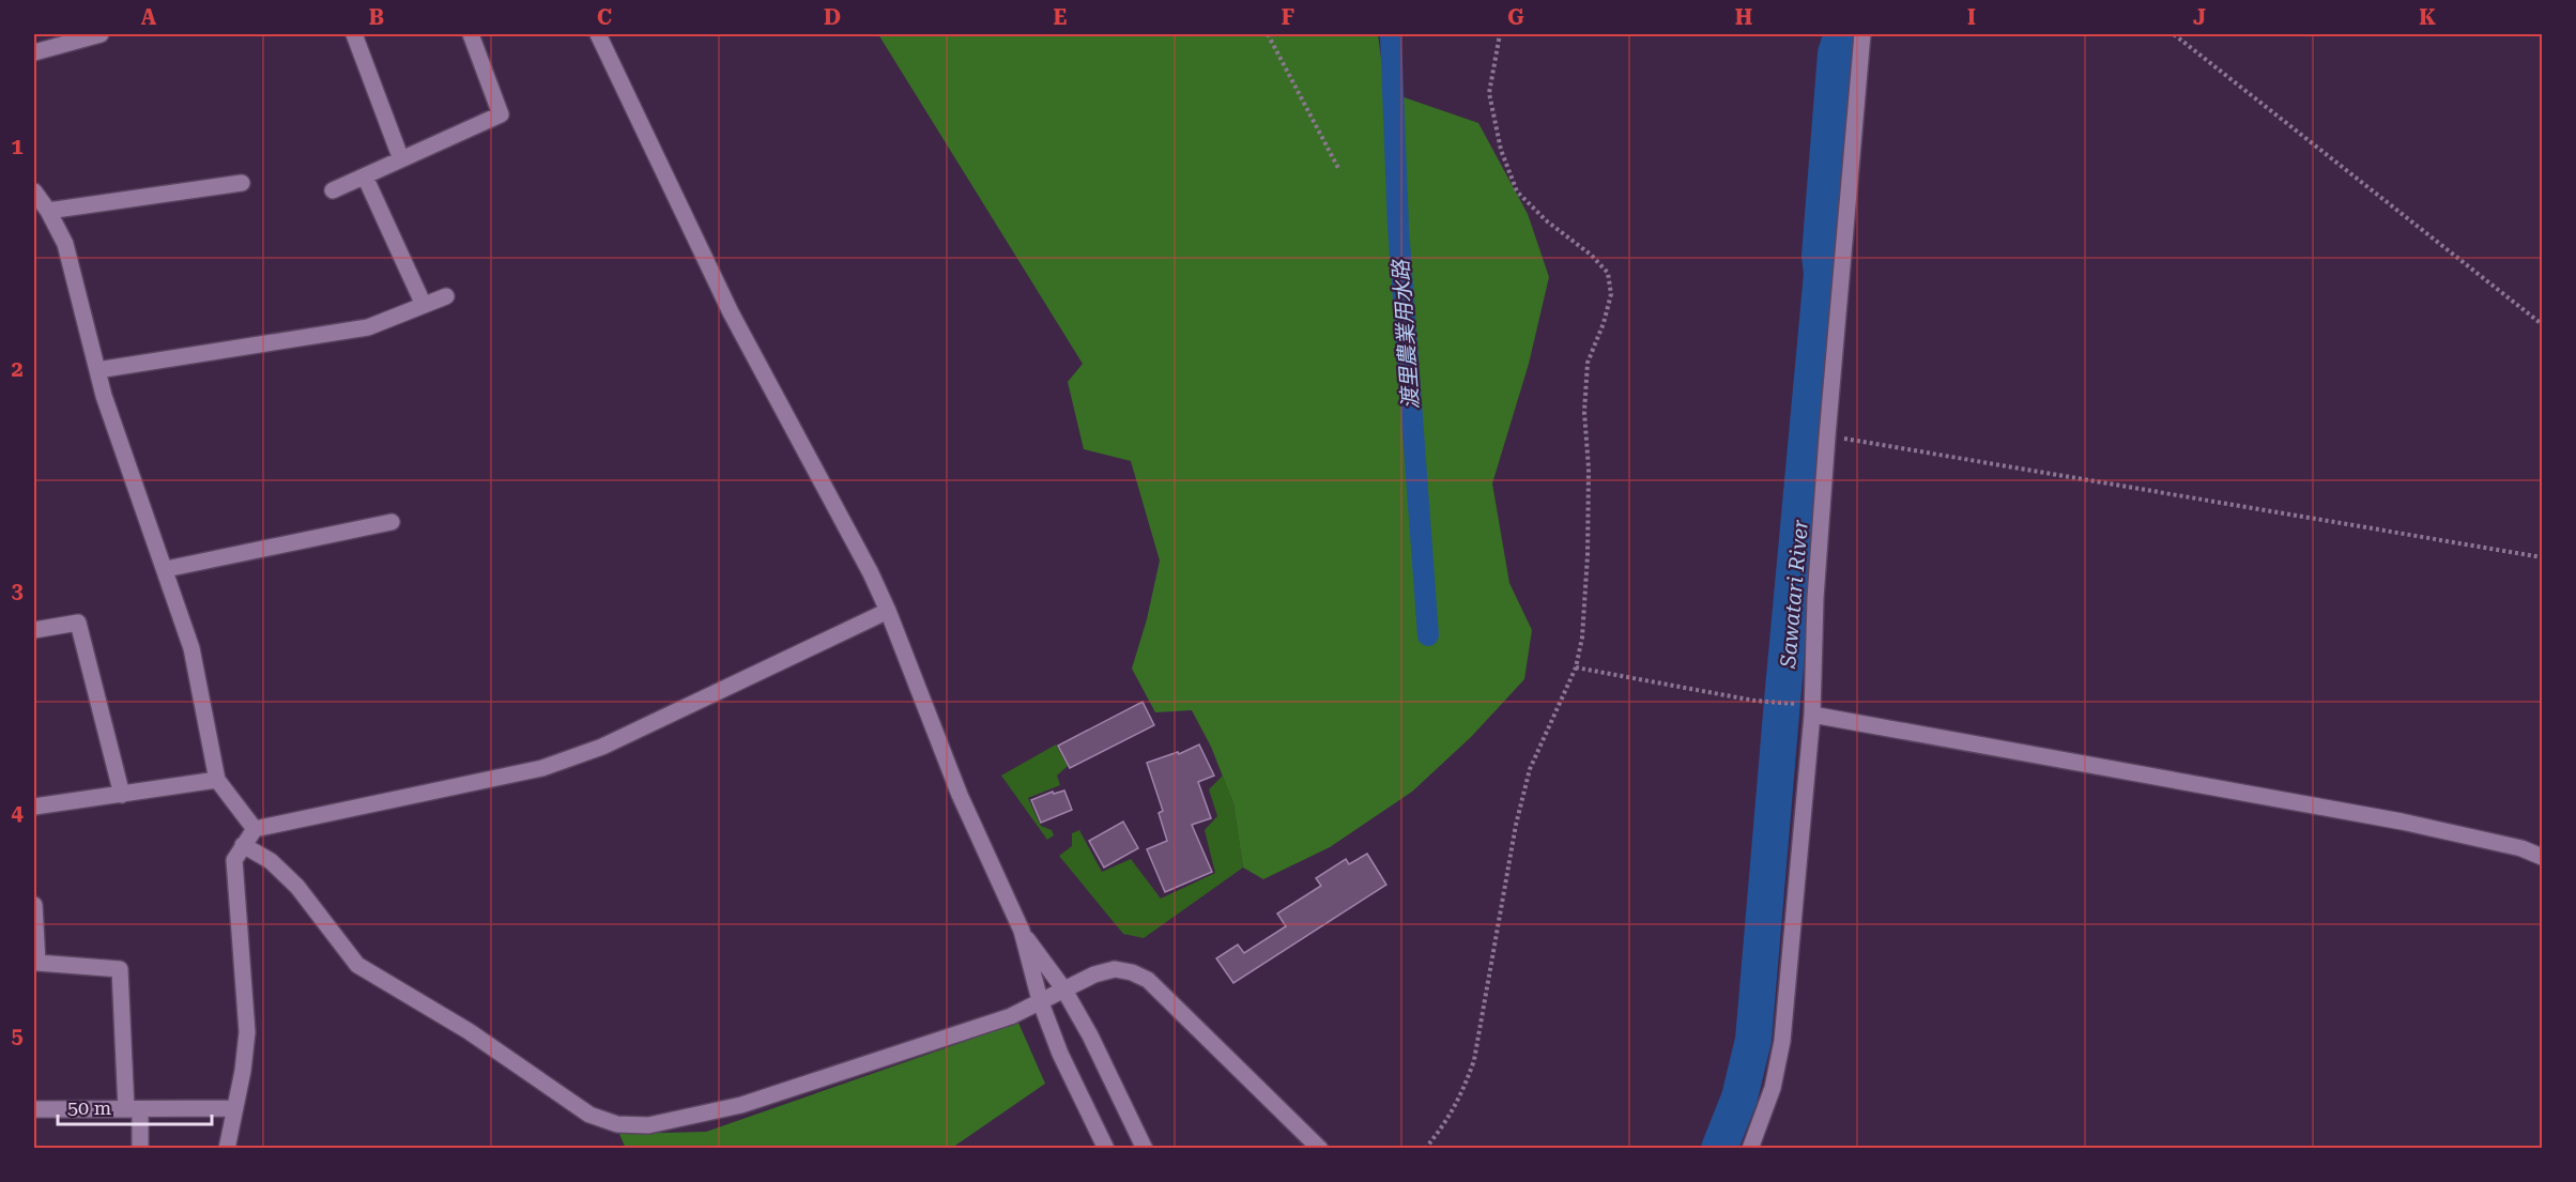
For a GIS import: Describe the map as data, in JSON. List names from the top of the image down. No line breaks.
{"water":["渡里農業用水路","Sawatari River"],"scale_bar":"50 m","grid":{"columns":["A","B","C","D","E","F","G","H","I","J","K"],"rows":["1","2","3","4","5"]}}
